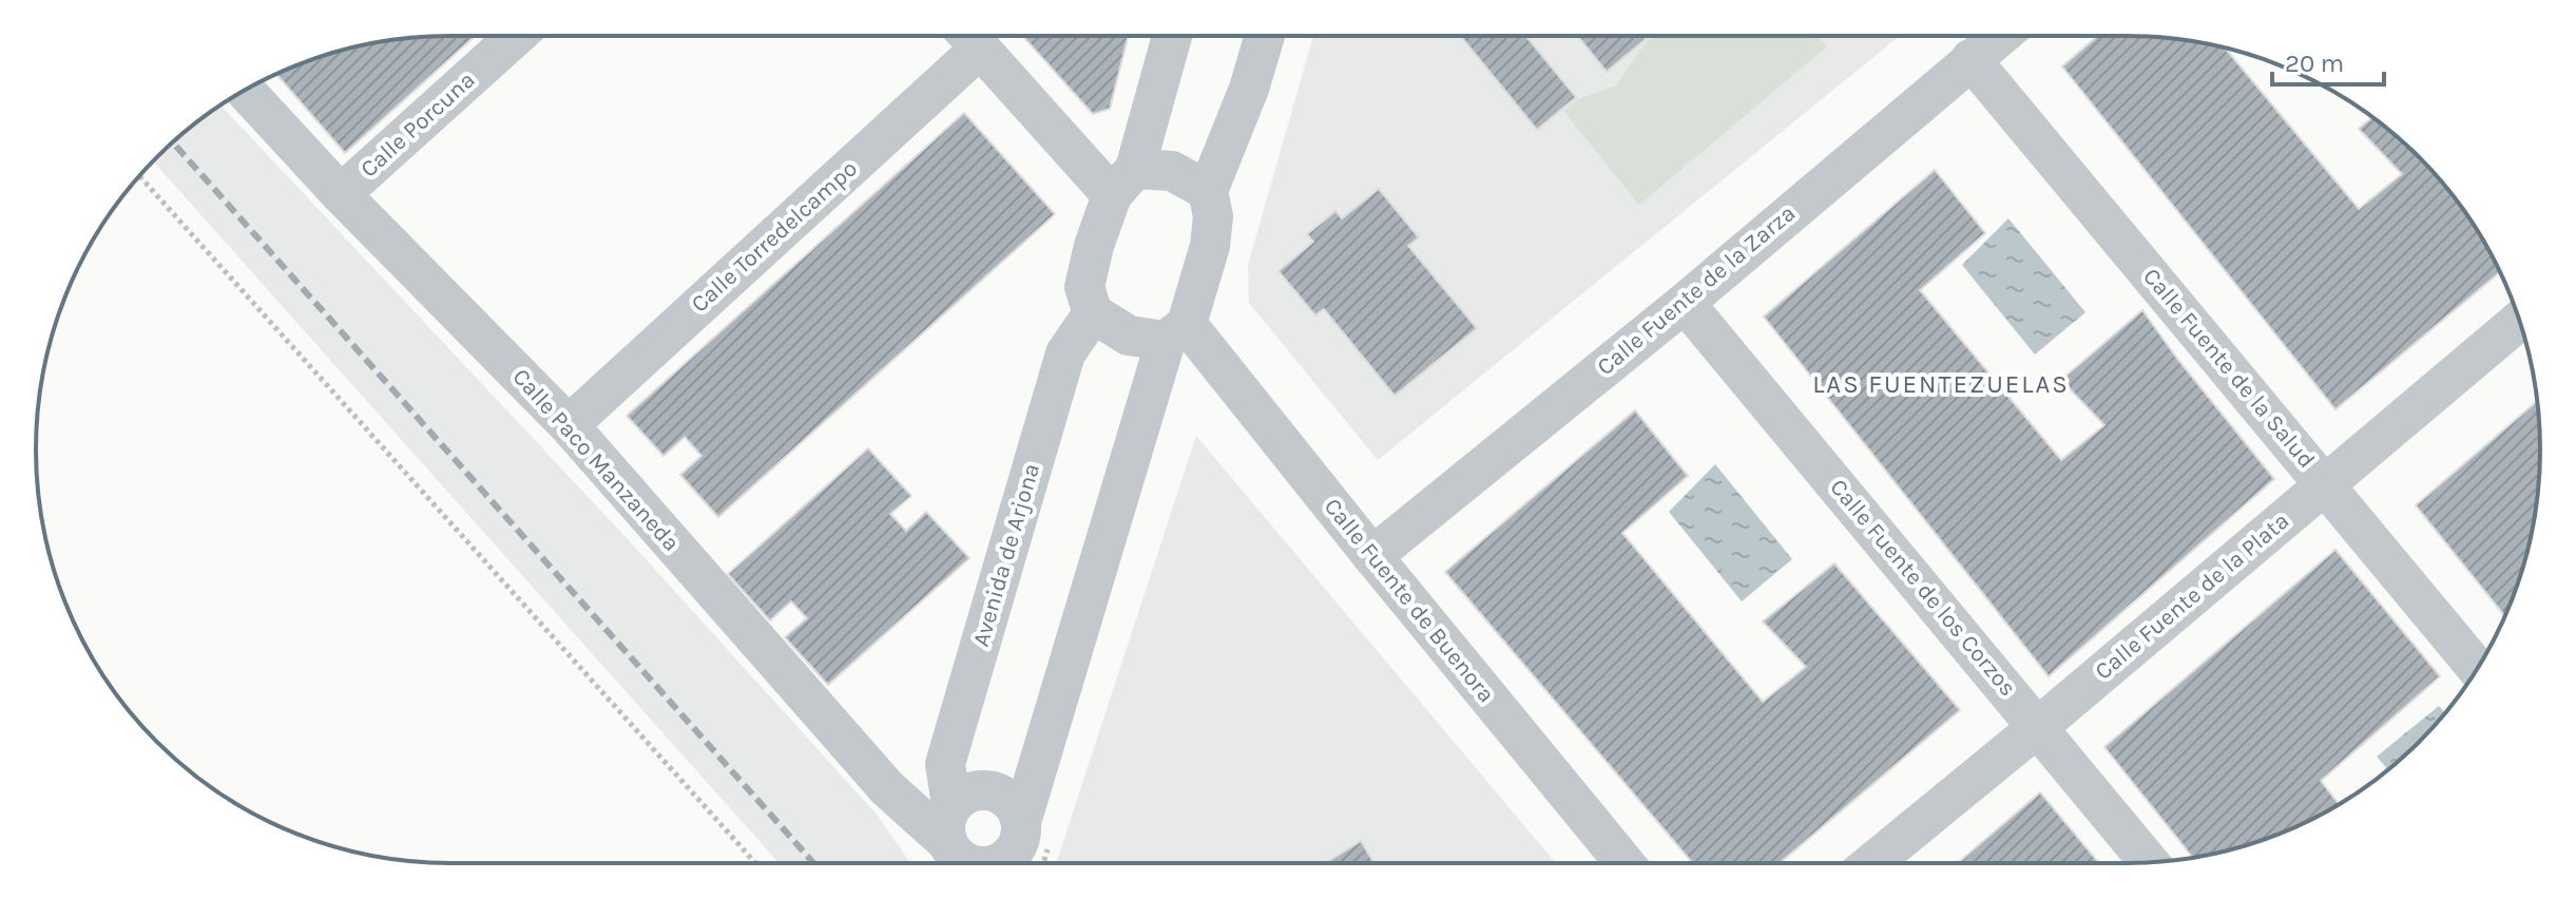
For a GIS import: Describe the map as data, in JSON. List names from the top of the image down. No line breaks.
{"streets":{"street":["Calle Porcuna","Calle Torredelcampo","Calle Fuente de la Zarza","Calle Fuente de la Salud","Calle Paco Manzaneda","Avenida de Arjona","Calle Fuente de los Corzos","Calle Fuente de la Plata","Calle Fuente de Buenora"]},"crossings":[["Calle Porcuna","Calle Paco Manzaneda"],["Calle Torredelcampo","Calle Paco Manzaneda"],["Calle Fuente de la Zarza","Calle Fuente de la Salud"],["Calle Fuente de la Zarza","Calle Fuente de los Corzos"],["Calle Fuente de la Zarza","Calle Fuente de Buenora"],["Calle Fuente de la Salud","Calle Fuente de la Plata"],["Calle Paco Manzaneda","Avenida de Arjona"],["Avenida de Arjona","Calle Fuente de Buenora"],["Calle Fuente de los Corzos","Calle Fuente de la Plata"]],"districts":["LAS FUENTEZUELAS"],"scale_bar":"20 m"}
